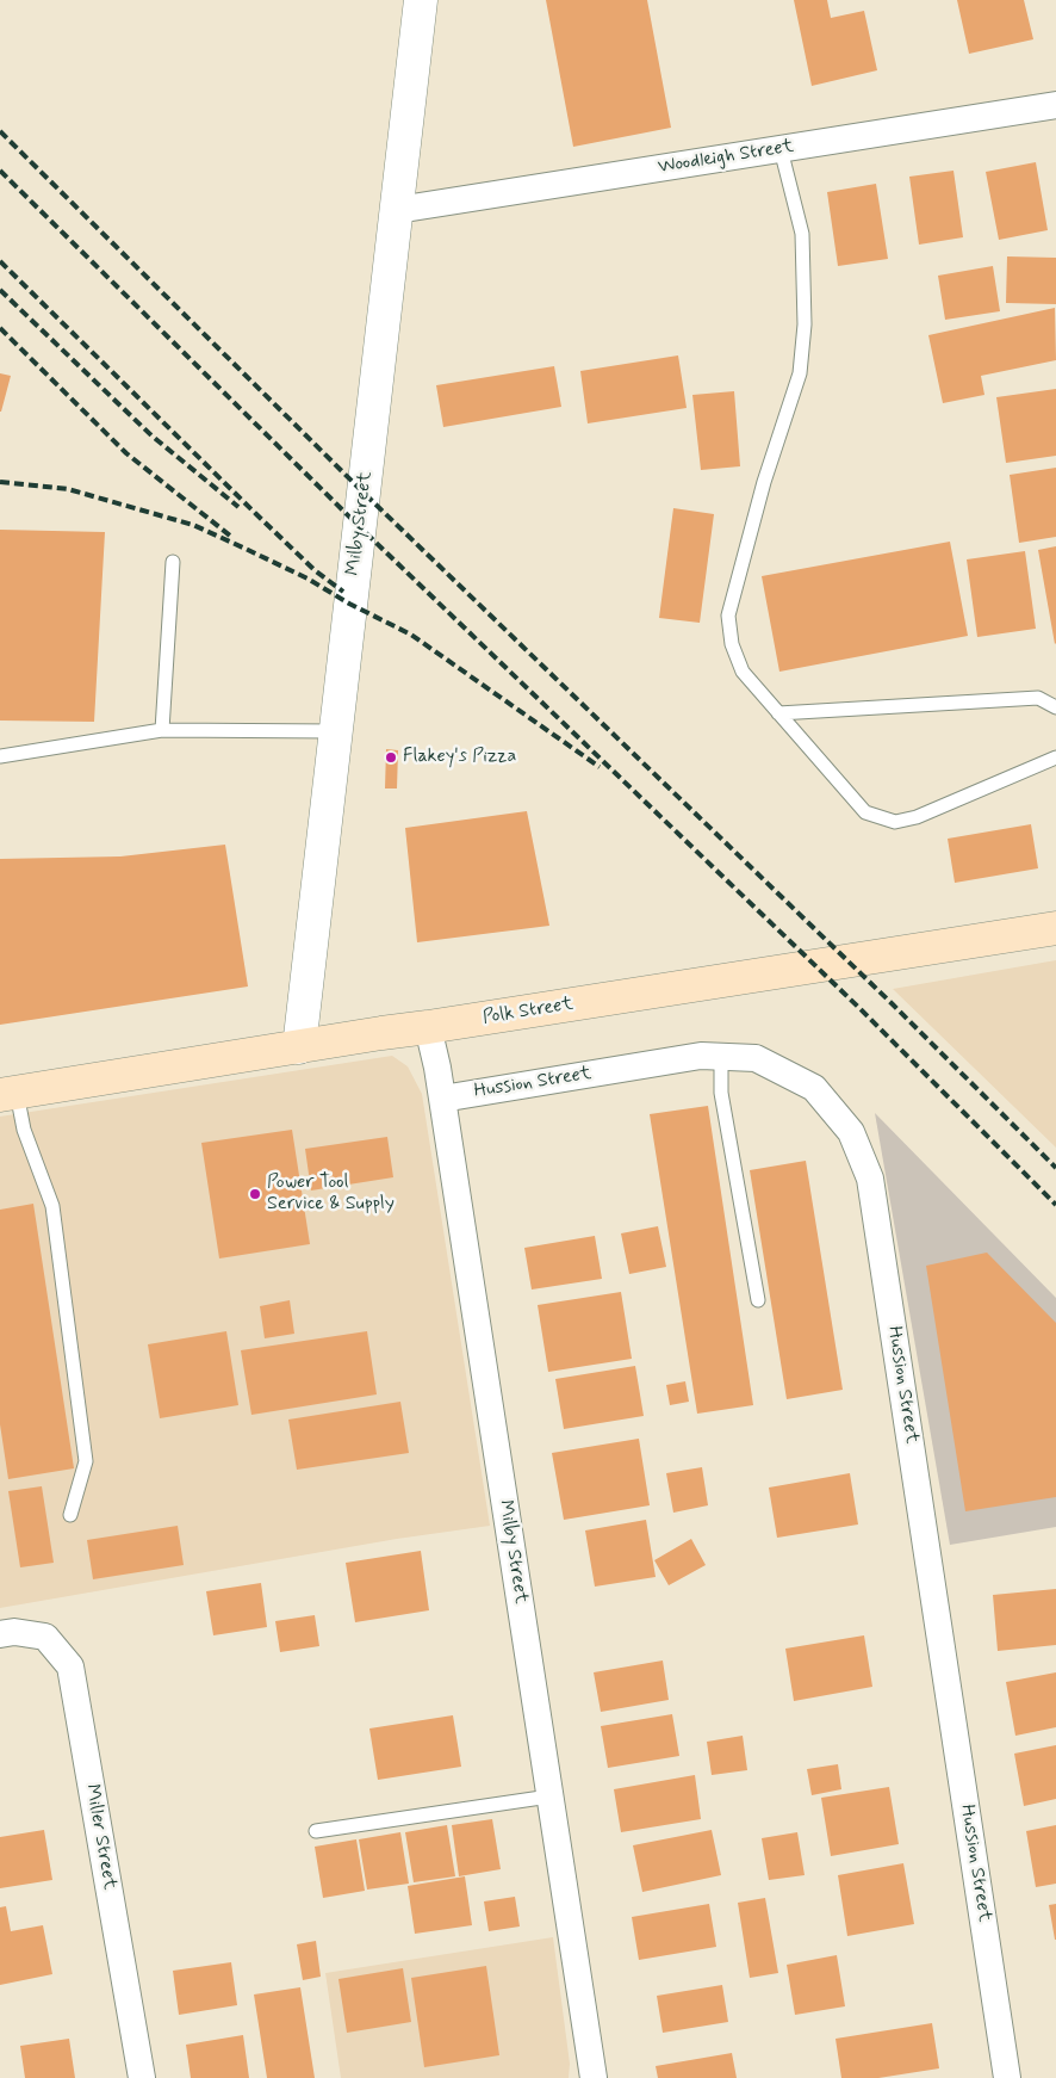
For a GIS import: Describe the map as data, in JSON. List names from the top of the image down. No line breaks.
{"streets":{"main road":["Polk Street"],"street":["Woodleigh Street","Milby Street","Hussion Street","Miller Street"]},"crossings":[["Woodleigh Street","Milby Street"],["Milby Street","Polk Street"],["Milby Street","Hussion Street"]],"places":["Flakey's Pizza","Power Tool Service & Supply"]}
